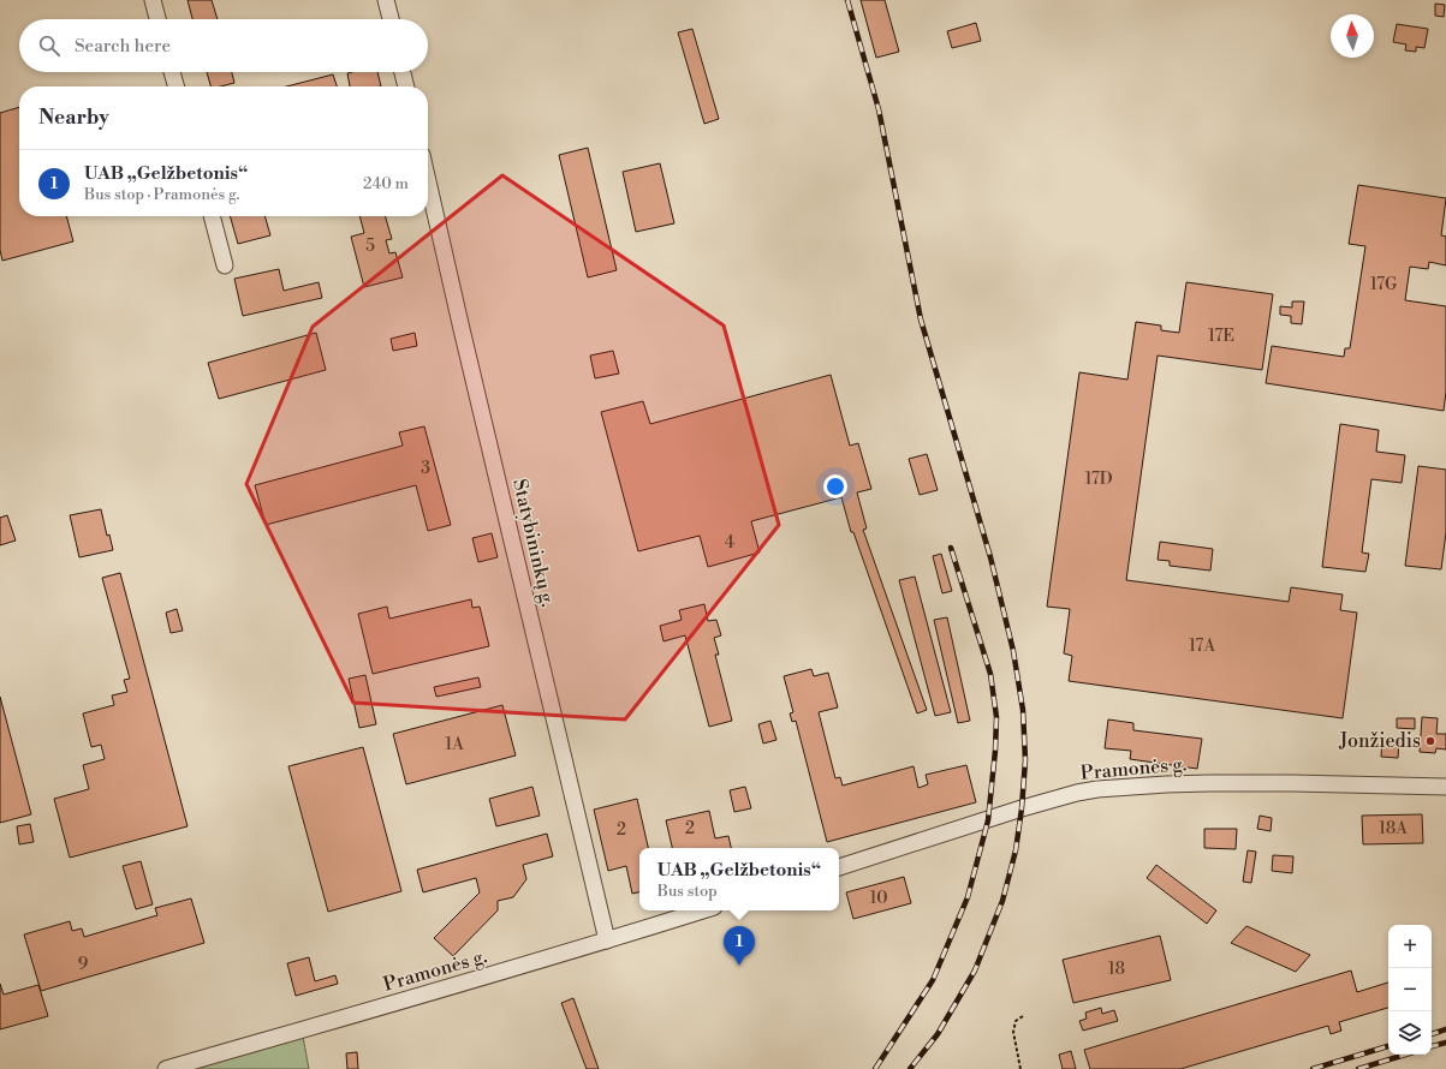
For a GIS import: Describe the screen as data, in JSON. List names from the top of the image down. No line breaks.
{"streets":{"street":["Statybininkų g.","Pramonės g."]},"crossings":[["Statybininkų g.","Pramonės g."]],"places":["Jonžiedis"],"house_numbers":["5","17G","17E","3","17D","4","17A","1A","2","18A","2","10","9","18"],"north":"top","page":{"search":"Search here","heading":"Nearby","list":[{"mark":"1","name":"UAB „Gelžbetonis“","note":"Bus stop · Pramonės g.","value":"240 m"}],"popup":["UAB „Gelžbetonis“","Bus stop"],"map_buttons":["+","−"],"pins":"1"}}
